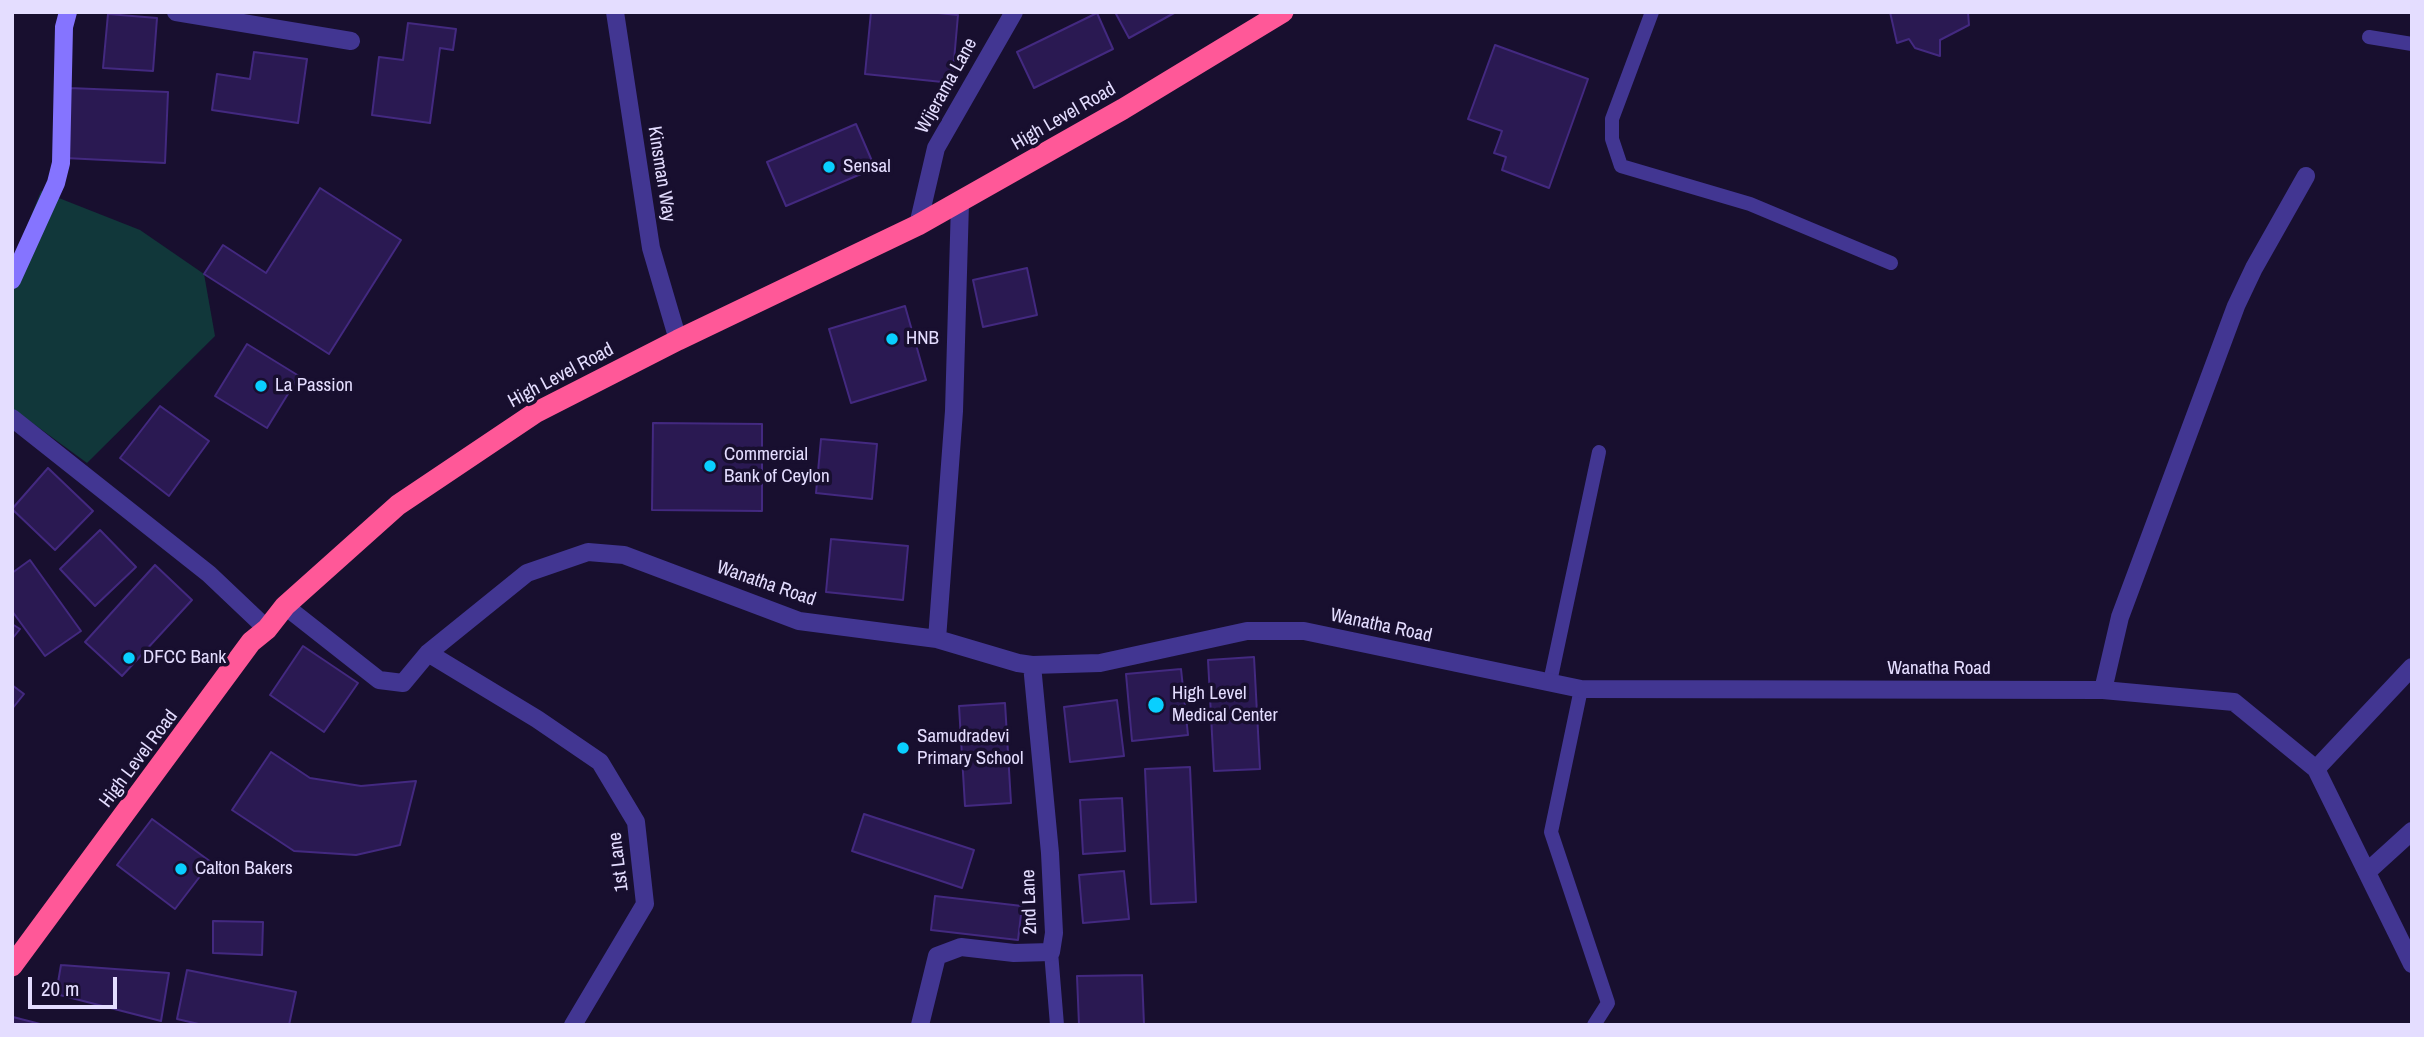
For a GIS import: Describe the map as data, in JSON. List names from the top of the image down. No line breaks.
{"streets":{"highway":["High Level Road"],"street":["Wijerama Lane","Kinsman Way","Wanatha Road","1st Lane","2nd Lane"]},"crossings":[["Wijerama Lane","High Level Road"],["High Level Road","Kinsman Way"],["High Level Road","Wanatha Road"],["Wanatha Road","1st Lane"],["Wanatha Road","2nd Lane"]],"places":["Sensal","HNB","La Passion","Commercial Bank of Ceylon","DFCC Bank","High Level Medical Center","Samudradevi Primary School","Calton Bakers"],"scale_bar":"20 m"}
